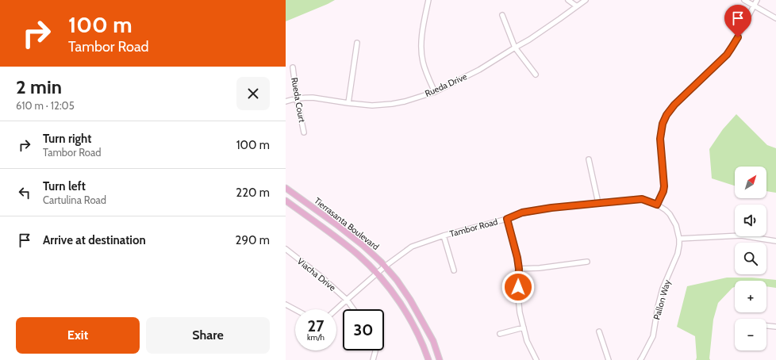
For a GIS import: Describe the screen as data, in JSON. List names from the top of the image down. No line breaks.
{"streets":{"main road":["Tierrasanta Boulevard"],"street":["Rueda Drive","Rueda Court","Tambor Road","Viacha Drive","Pallon Way"]},"crossings":[["Rueda Drive","Rueda Court"],["Tierrasanta Boulevard","Tambor Road"],["Tambor Road","Viacha Drive"],["Tambor Road","Pallon Way"]],"north":"top right","page":{"turn":["100 m","Tambor Road"],"heading":["2 min","610 m · 12:05"],"list":[{"name":"Turn right","note":"Tambor Road","value":"100 m"},{"name":"Turn left","note":"Cartulina Road","value":"220 m"},{"name":"Arrive at destination","value":"290 m"}],"map_buttons":["+","−"],"speed":"27 km/h","limit":"30","buttons":["Exit","Share"]}}
